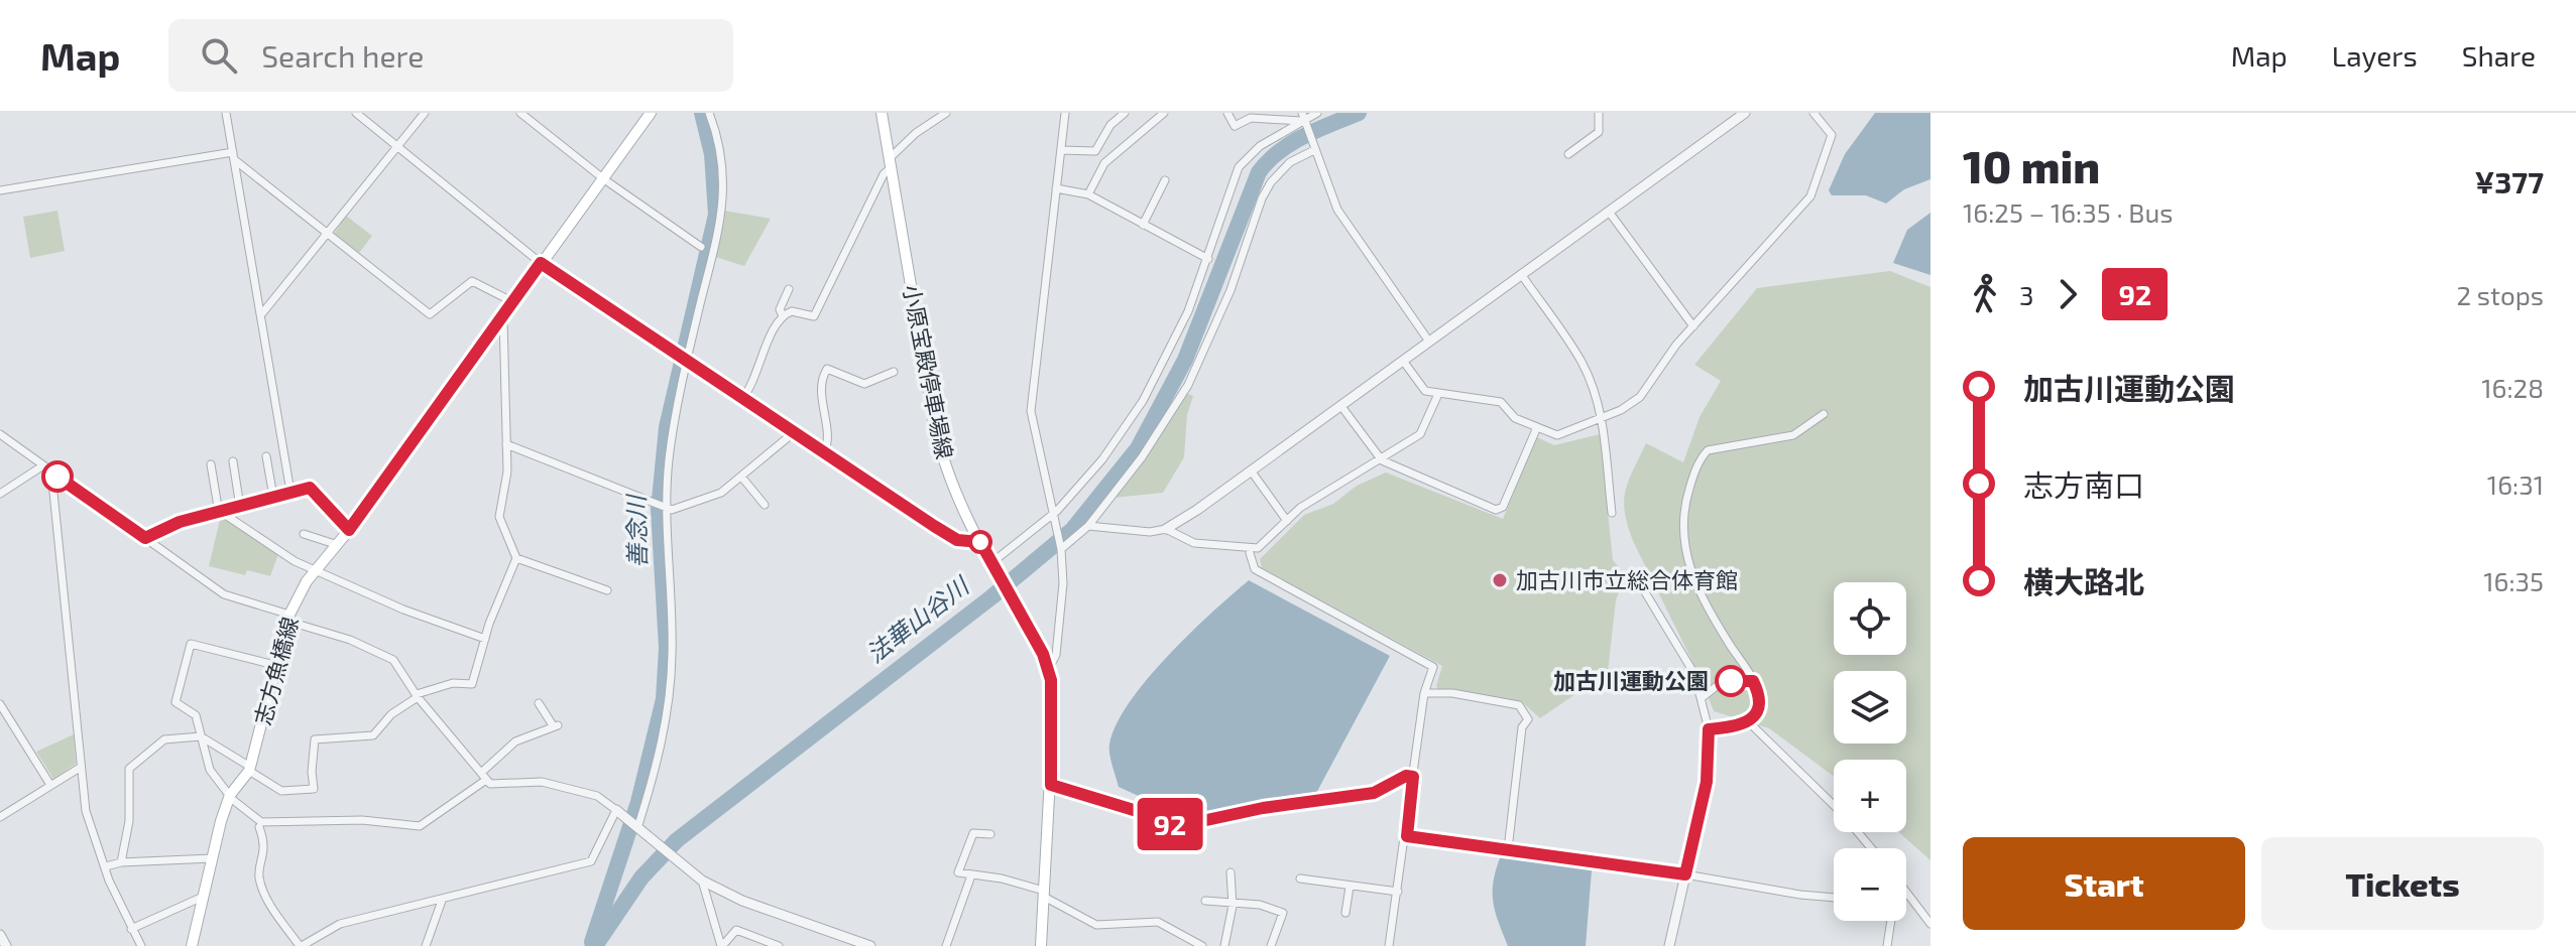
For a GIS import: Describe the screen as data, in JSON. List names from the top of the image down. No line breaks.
{"streets":{"main road":["小原宝殿停車場線","志方魚橋線"]},"water":["善念川","法華山谷川"],"places":["加古川市立総合体育館","加古川運動公園"],"lines":["bus line 92"],"page":{"header":"Map","search":"Search here","nav":["Map","Layers","Share"],"on_map":"92","heading":["10 min","16:25 – 16:35 · Bus","¥377"],"legs":["3","92","2 stops"],"list":[{"name":"加古川運動公園","value":"16:28"},{"name":"志方南口","value":"16:31"},{"name":"横大路北","value":"16:35"}],"map_buttons":["+","−"],"buttons":["Start","Tickets"]}}
